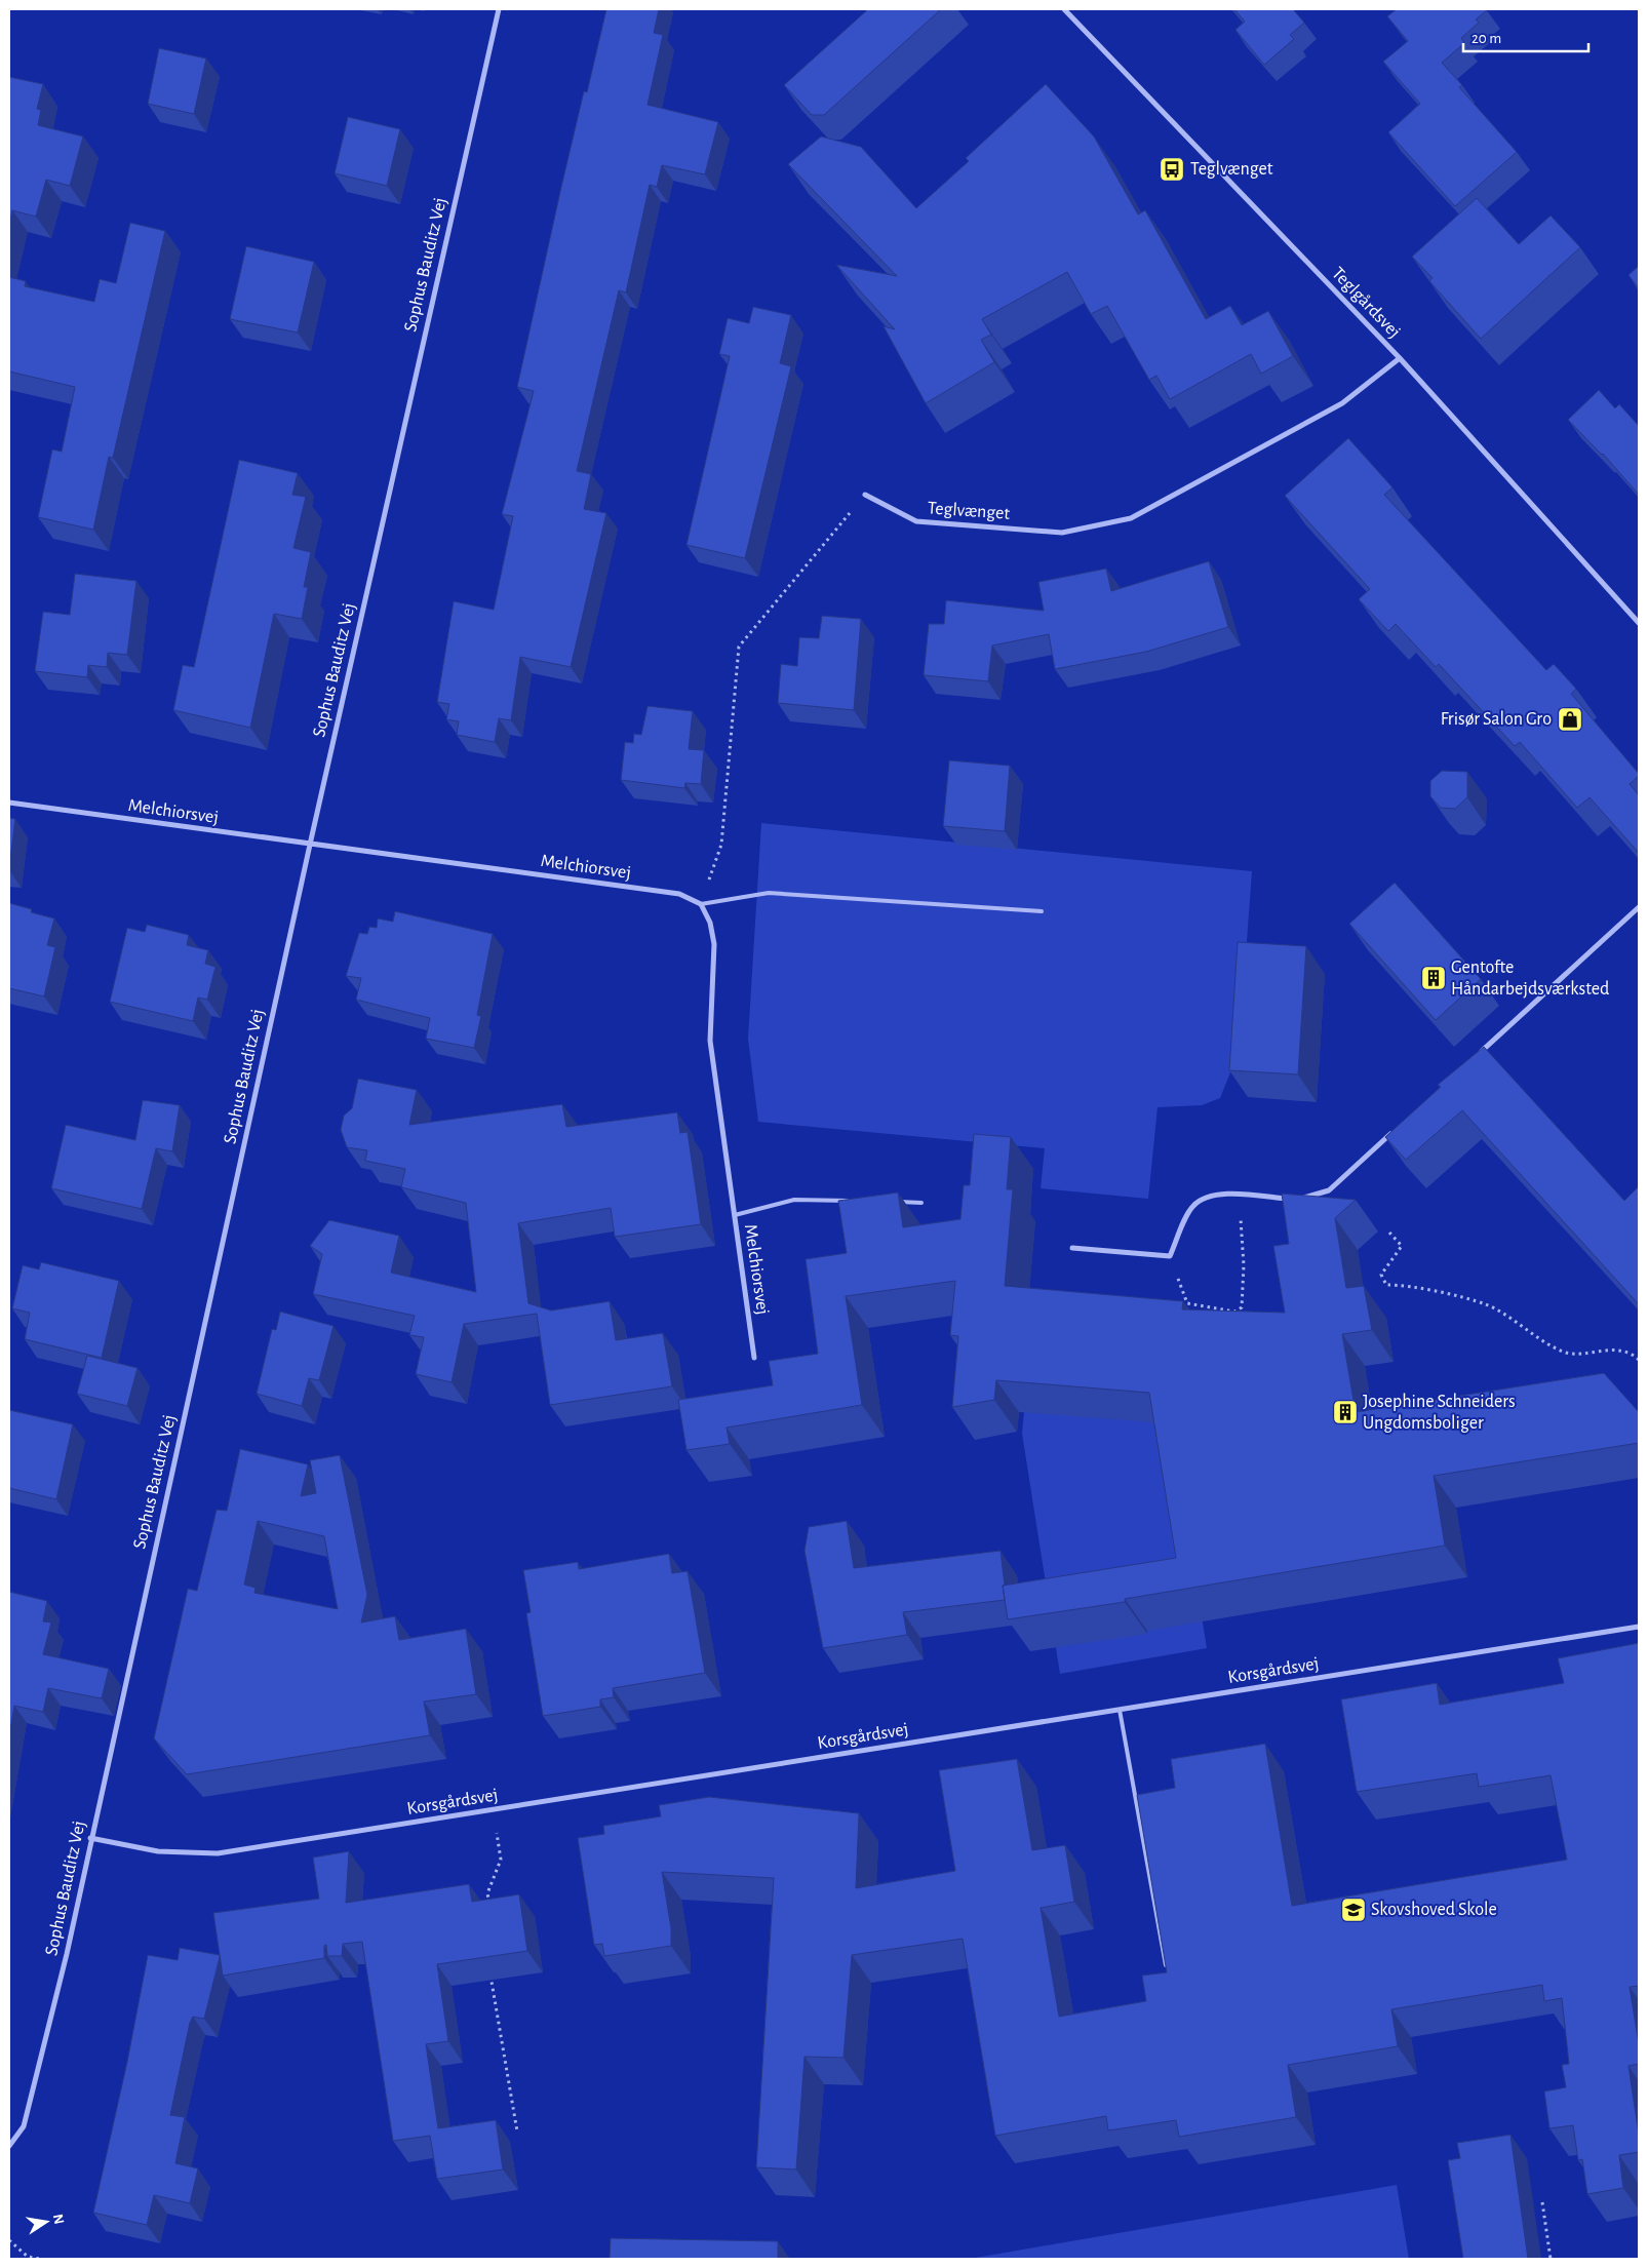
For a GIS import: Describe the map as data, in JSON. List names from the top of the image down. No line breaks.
{"streets":{"street":["Sophus Bauditz Vej","Teglgårdsvej","Teglvænget","Melchiorsvej","Korsgårdsvej"]},"crossings":[["Sophus Bauditz Vej","Melchiorsvej"],["Sophus Bauditz Vej","Korsgårdsvej"],["Teglgårdsvej","Teglvænget"]],"places":{"bus stop":["Teglvænget"],"shop":["Frisør Salon Gro"],"building":["Gentofte Håndarbejdsværksted","Josephine Schneiders Ungdomsboliger"],"school or university":["Skovshoved Skole"]},"scale_bar":"20 m","north":"right"}
